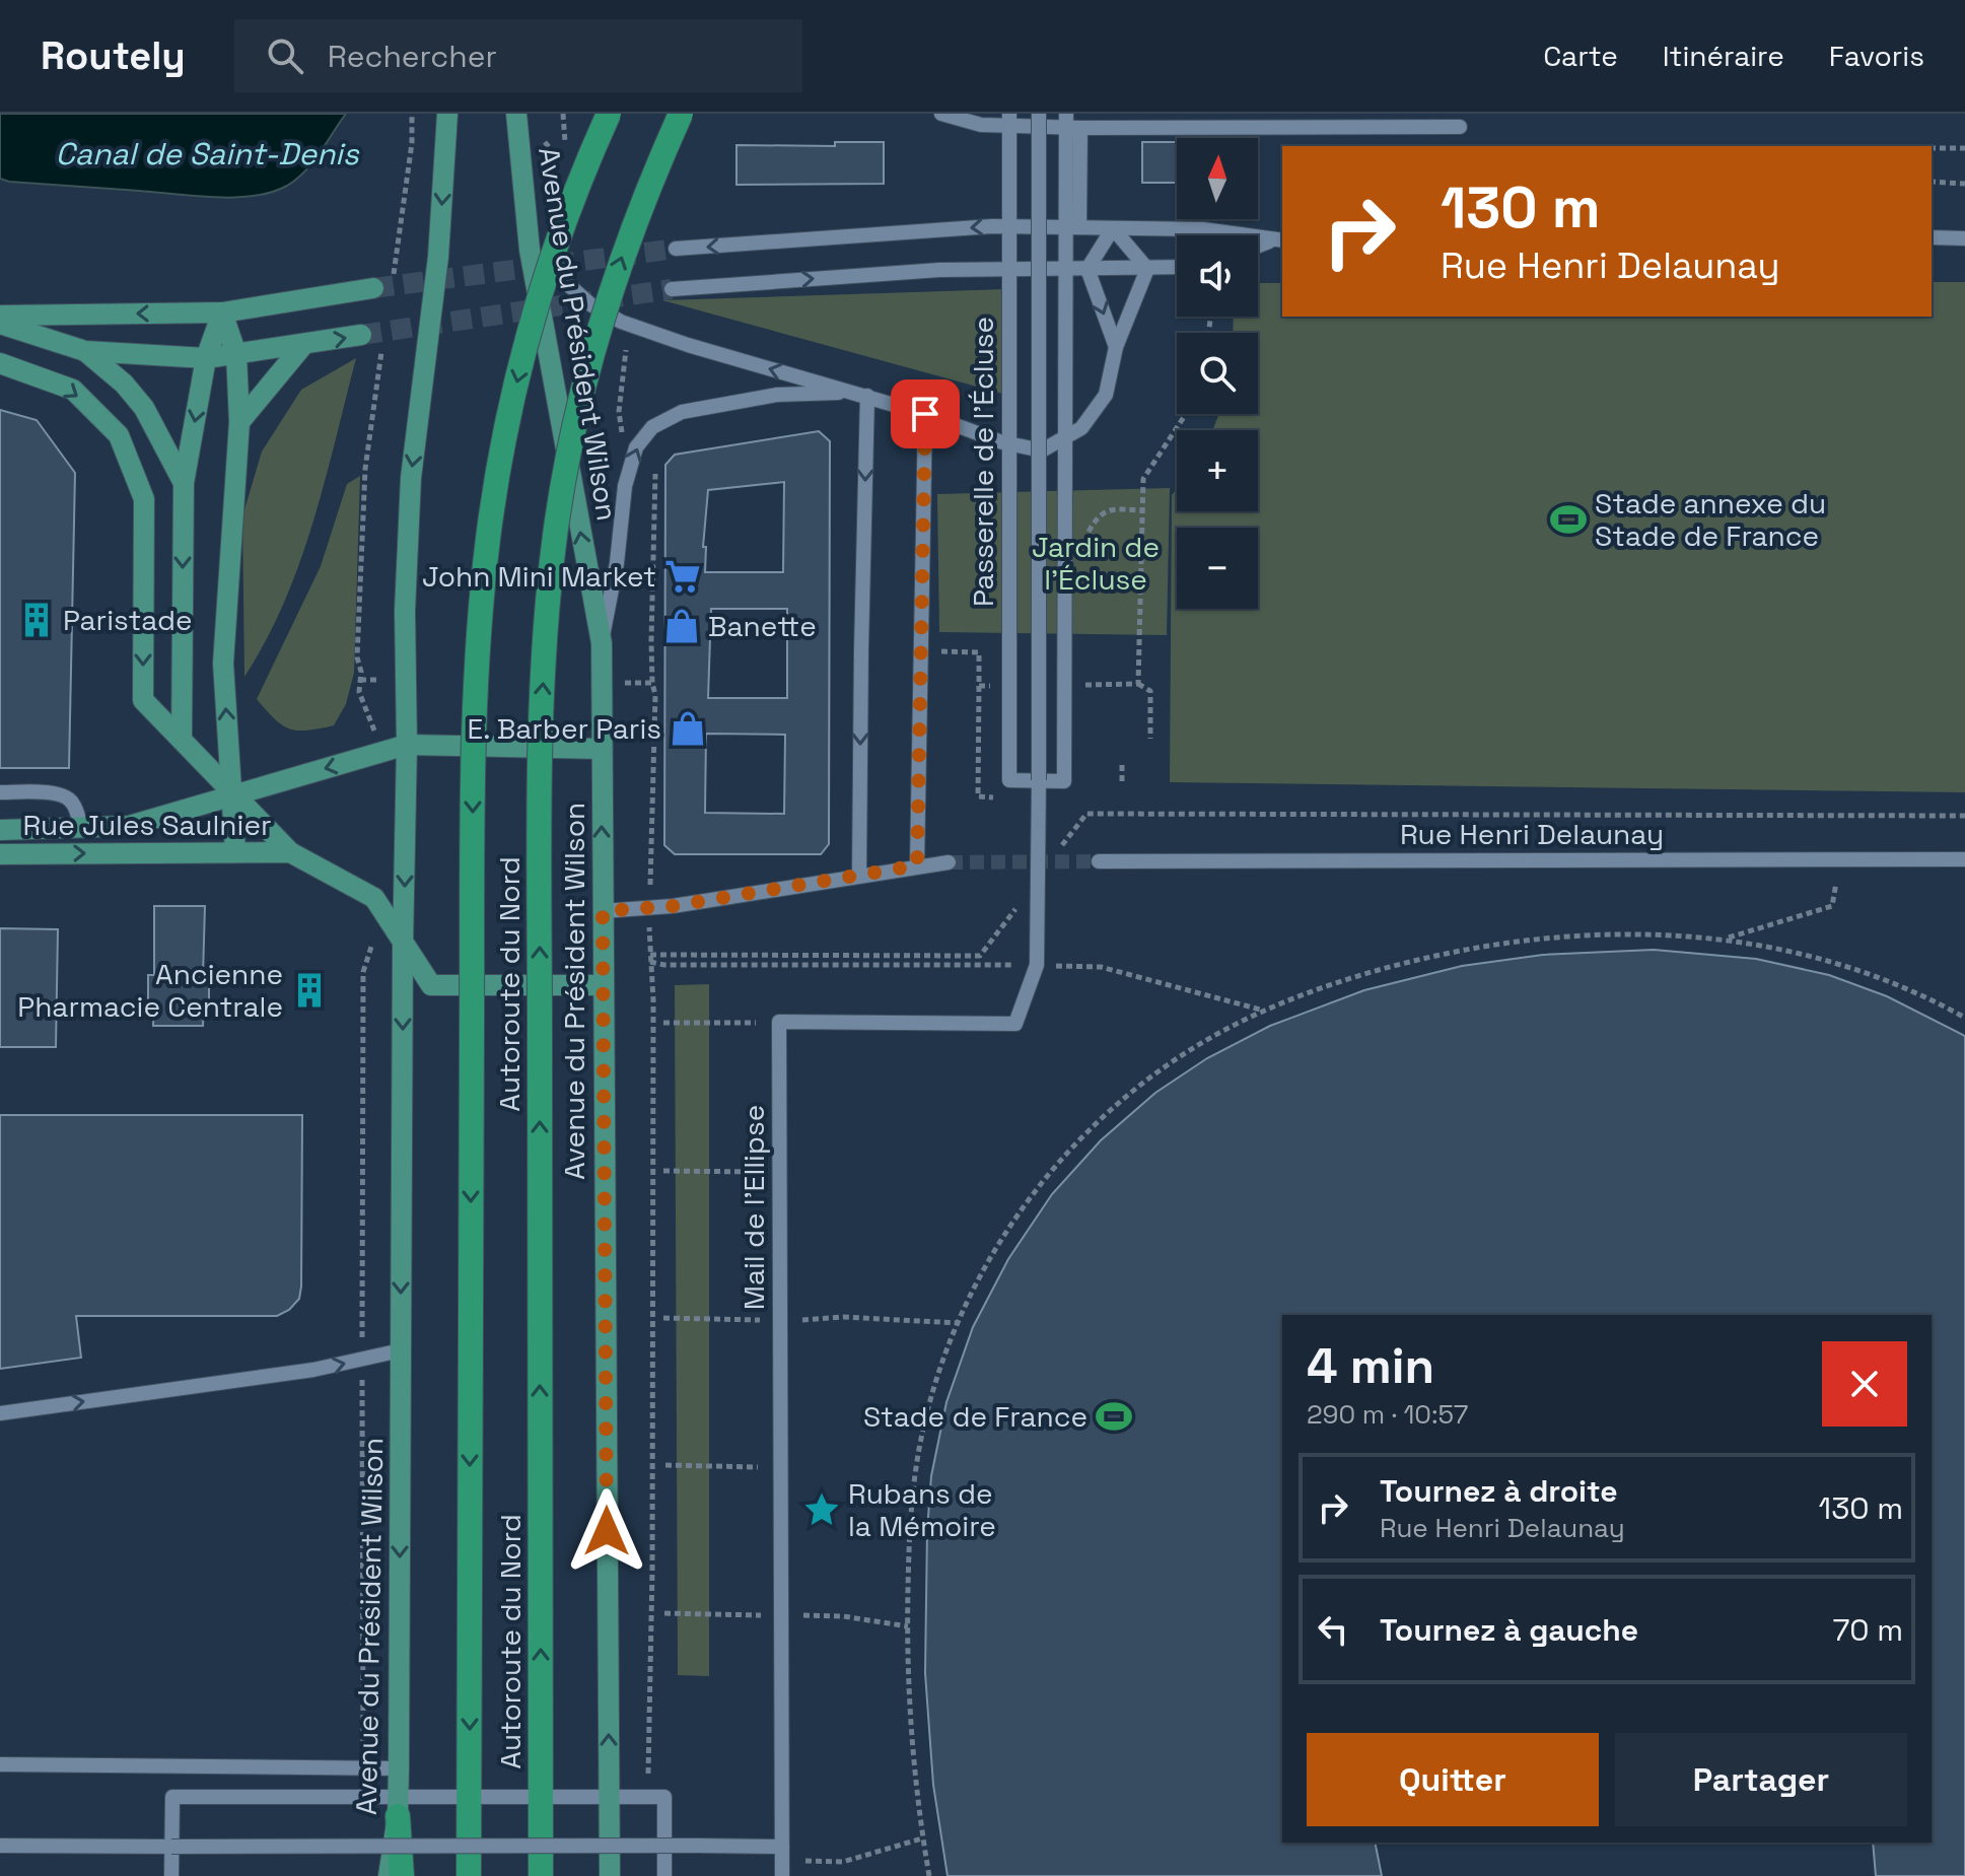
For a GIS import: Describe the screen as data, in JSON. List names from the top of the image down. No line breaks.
{"streets":{"highway":["Autoroute du Nord"],"main road":["Avenue du Président Wilson","Rue Jules Saulnier"],"street":["Passerelle de l'Écluse","Rue Henri Delaunay","Mail de l'Ellipse"]},"crossings":[["Avenue du Président Wilson","Rue Jules Saulnier"]],"water":["Canal de Saint-Denis"],"parks":["Jardin de l'Écluse"],"places":{"sports":["Stade annexe du Stade de France","Stade de France"],"supermarket":["John Mini Market"],"building":["Paristade","Ancienne Pharmacie Centrale"],"shop":["Banette","E. Barber Paris"],"place":["Rubans de la Mémoire"]},"north":"top","page":{"header":"Routely","search":"Rechercher","nav":["Carte","Itinéraire","Favoris"],"map_buttons":["+","−"],"turn":["130 m","Rue Henri Delaunay"],"heading":["4 min","290 m · 10:57"],"list":[{"name":"Tournez à droite","note":"Rue Henri Delaunay","value":"130 m"},{"name":"Tournez à gauche","value":"70 m"}],"buttons":["Quitter","Partager"]}}
